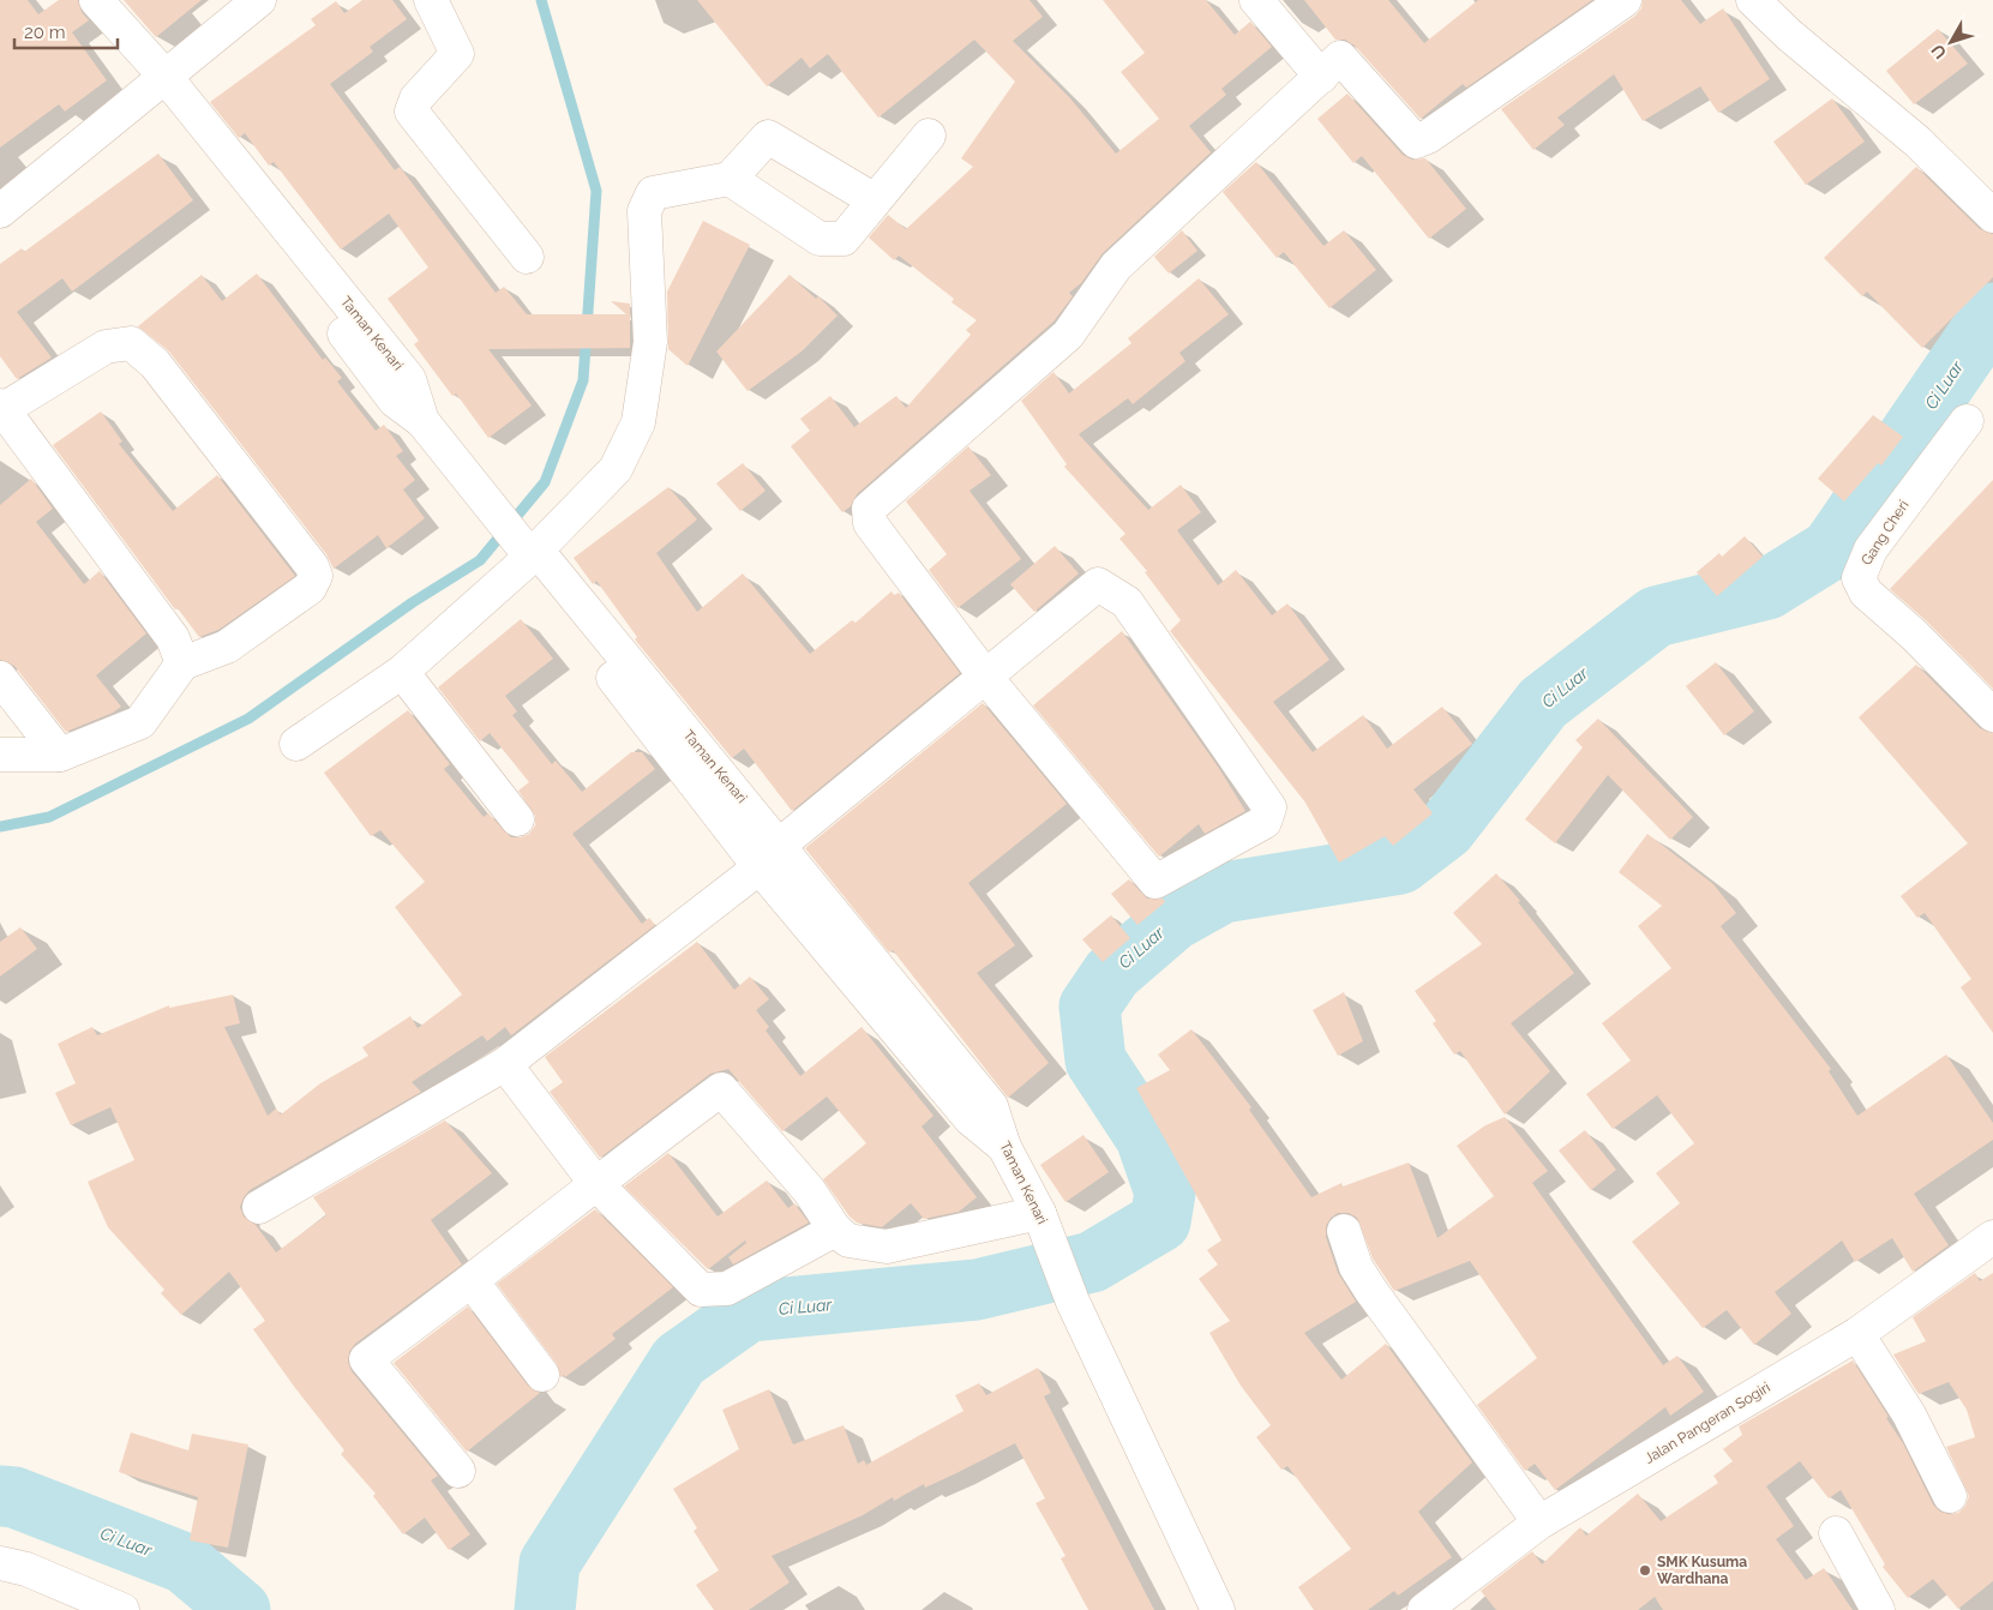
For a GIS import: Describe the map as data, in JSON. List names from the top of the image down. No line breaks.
{"streets":{"street":["Taman Kenari","Gang Cheri","Jalan Pangeran Sogiri"]},"water":["Ci Luar"],"places":["SMK Kusuma Wardhana"],"scale_bar":"20 m","north":"bottom left"}
